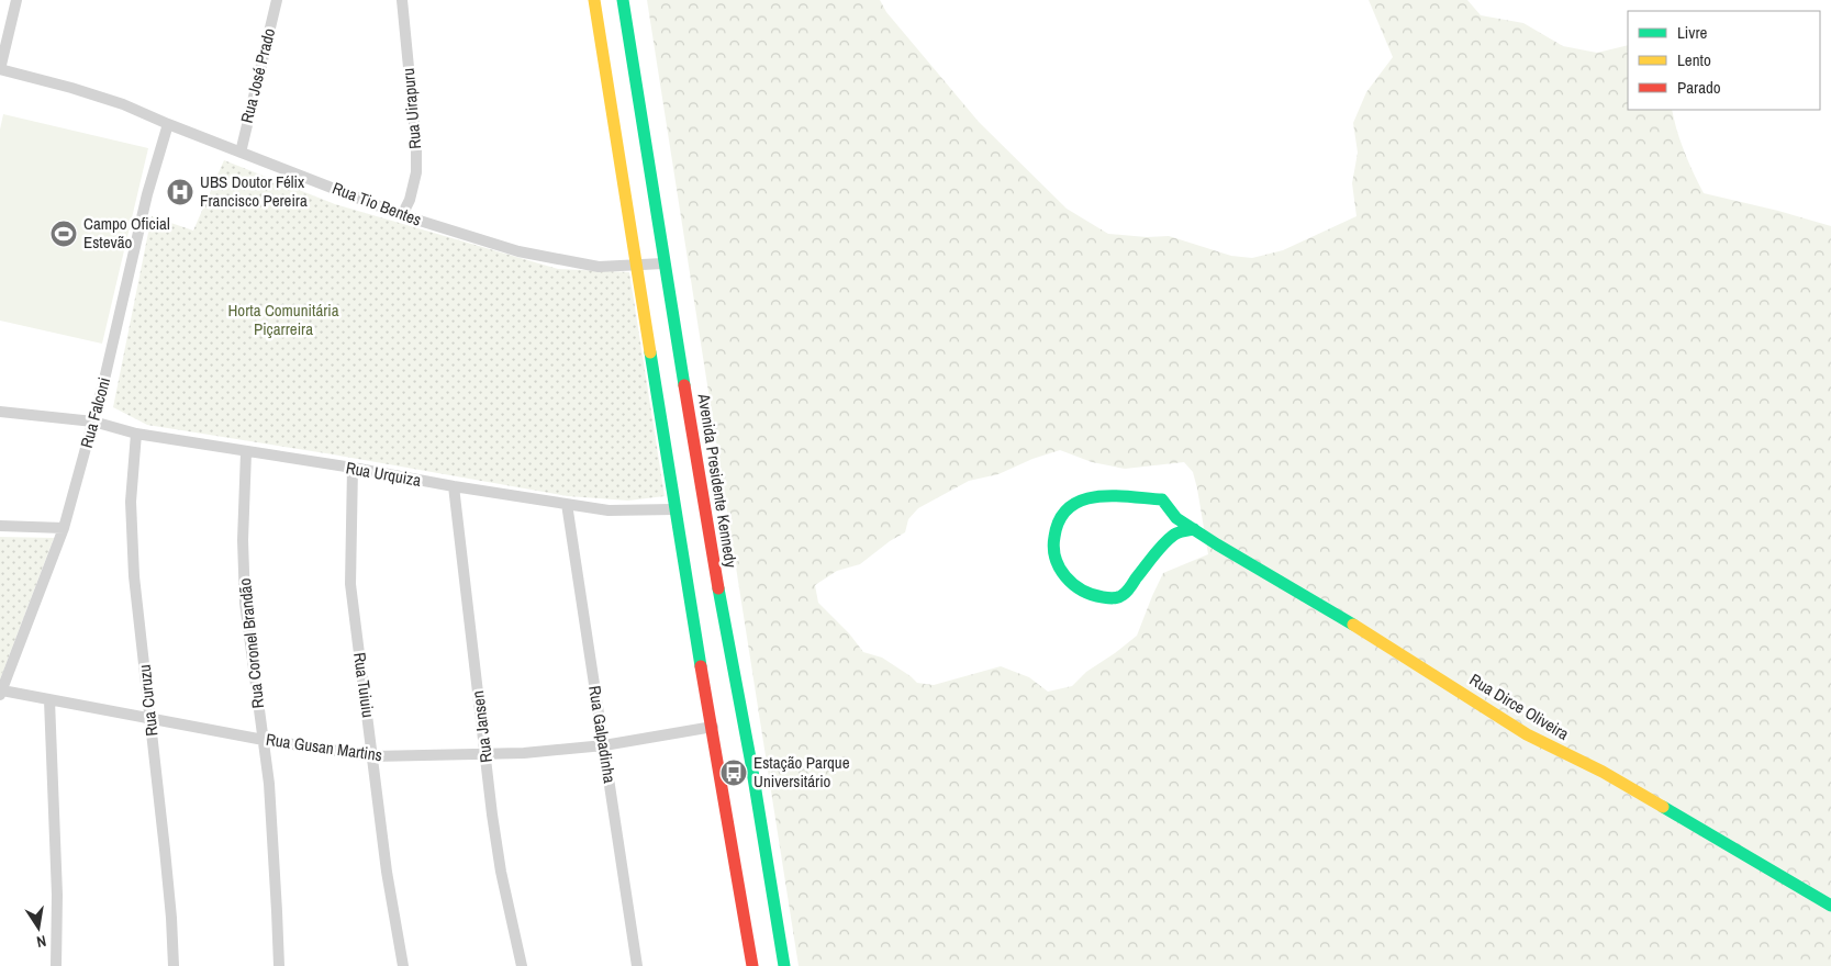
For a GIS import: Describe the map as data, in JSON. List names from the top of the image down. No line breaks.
{"streets":{"main road":["Avenida Presidente Kennedy","Rua Dirce Oliveira"],"street":["Rua José Prado","Rua Uirapuru","Rua Tio Bentes","Rua Falconi","Rua Urquiza","Rua Coronel Brandão","Rua Tuiuiu","Rua Curuzu","Rua Jansen","Rua Galpadinha","Rua Gusan Martins"]},"crossings":[["Rua José Prado","Rua Tio Bentes"],["Rua Uirapuru","Rua Tio Bentes"],["Rua Tio Bentes","Rua Falconi"],["Rua Tio Bentes","Avenida Presidente Kennedy"],["Rua Falconi","Rua Urquiza"],["Rua Falconi","Rua Gusan Martins"],["Rua Urquiza","Rua Coronel Brandão"],["Rua Urquiza","Rua Tuiuiu"],["Rua Urquiza","Rua Curuzu"],["Rua Urquiza","Rua Jansen"],["Rua Urquiza","Rua Galpadinha"],["Rua Coronel Brandão","Rua Gusan Martins"],["Rua Tuiuiu","Rua Gusan Martins"],["Rua Curuzu","Rua Gusan Martins"],["Rua Jansen","Rua Gusan Martins"],["Rua Galpadinha","Rua Gusan Martins"]],"parks":["Horta Comunitária Piçarreira"],"places":{"hospital":["UBS Doutor Félix Francisco Pereira"],"sports":["Campo Oficial Estevão"],"bus stop":["Estação Parque Universitário"]},"legend":["Livre","Lento","Parado"],"north":"bottom"}
